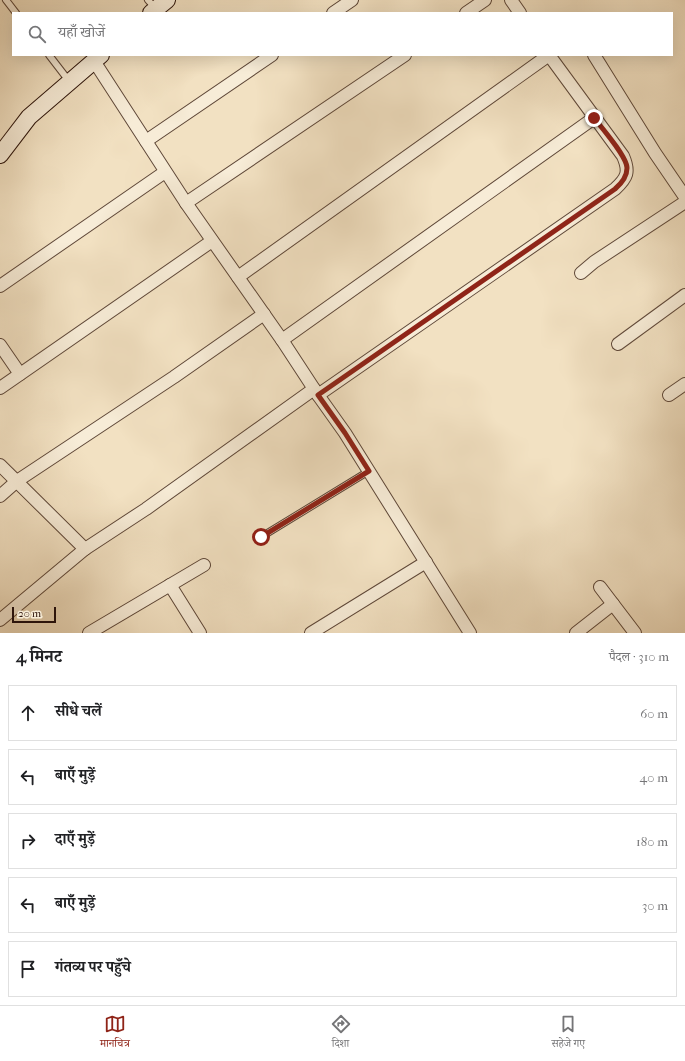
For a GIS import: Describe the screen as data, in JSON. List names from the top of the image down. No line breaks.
{"scale_bar":"20 m","page":{"search":"यहाँ खोजें","scale":"20 m","heading":["4 मिनट","पैदल · 310 m"],"list":[["सीधे चलें","60 m"],["बाएँ मुड़ें","40 m"],["दाएँ मुड़ें","180 m"],["बाएँ मुड़ें","30 m"],"गंतव्य पर पहुँचे"],"nav":["मानचित्र","दिशा","सहेजे गए"]}}
